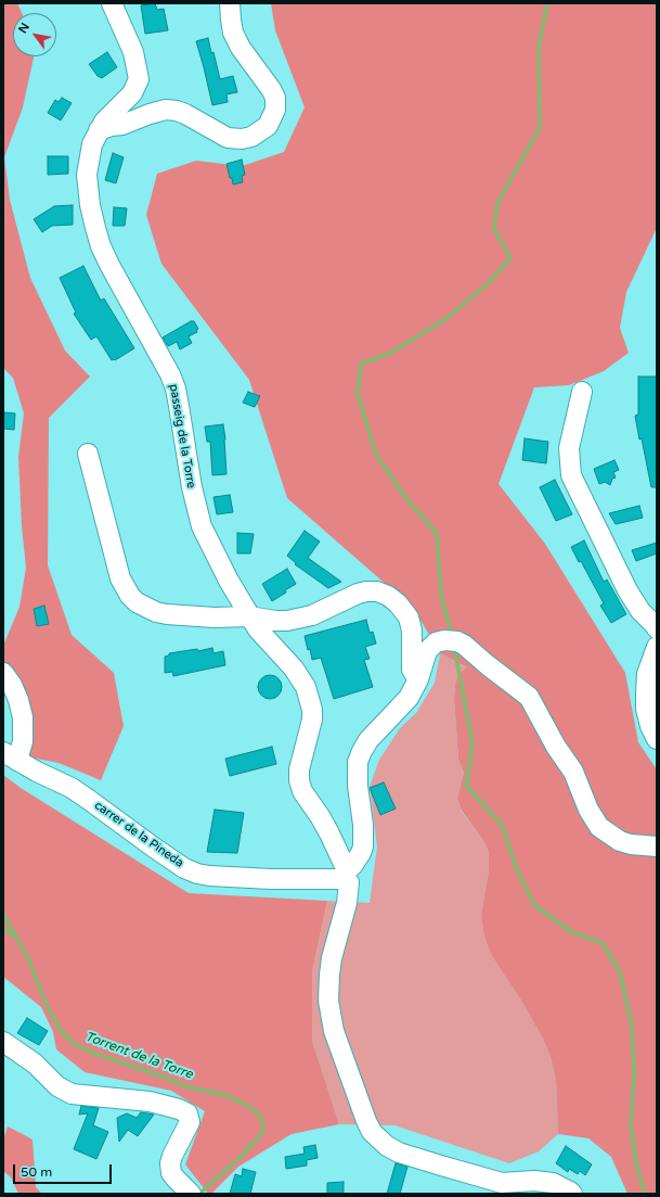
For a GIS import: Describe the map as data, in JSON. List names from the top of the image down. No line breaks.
{"streets":{"street":["passeig de la Torre","carrer de la Pineda"]},"crossings":[["passeig de la Torre","carrer de la Pineda"]],"water":["Torrent de la Torre"],"scale_bar":"50 m","north":"top left"}
